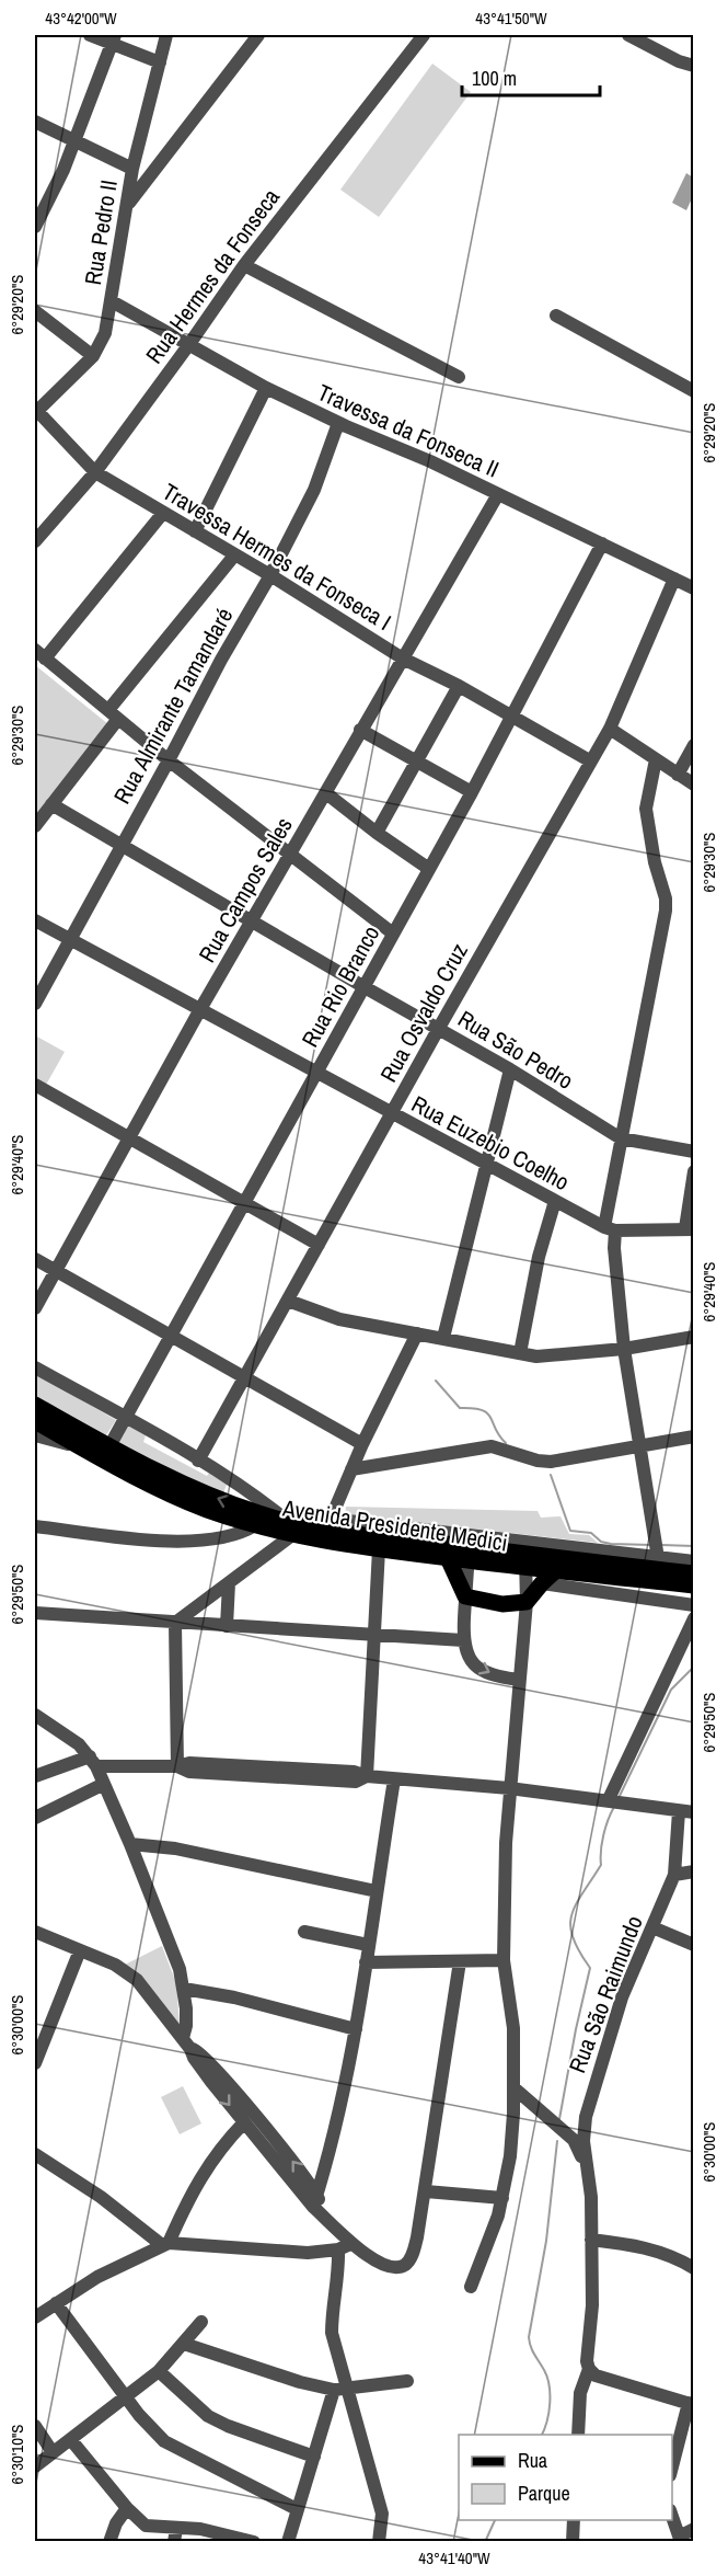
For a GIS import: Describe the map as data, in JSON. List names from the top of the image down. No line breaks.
{"streets":{"main road":["Avenida Presidente Medici"],"street":["Rua Pedro II","Rua Hermes da Fonseca","Travessa da Fonseca II","Travessa Hermes da Fonseca I","Rua Almirante Tamandaré","Rua Campos Sales","Rua Rio Branco","Rua Osvaldo Cruz","Rua São Pedro","Rua Euzebio Coelho","Rua São Raimundo"]},"crossings":[["Rua Pedro II","Travessa da Fonseca II"],["Rua Pedro II","Travessa Hermes da Fonseca I"],["Rua Hermes da Fonseca","Travessa da Fonseca II"],["Rua Hermes da Fonseca","Travessa Hermes da Fonseca I"],["Travessa da Fonseca II","Rua Almirante Tamandaré"],["Travessa da Fonseca II","Rua Campos Sales"],["Travessa da Fonseca II","Rua Rio Branco"],["Travessa da Fonseca II","Rua Osvaldo Cruz"],["Travessa Hermes da Fonseca I","Rua Almirante Tamandaré"],["Travessa Hermes da Fonseca I","Rua Campos Sales"],["Travessa Hermes da Fonseca I","Rua Rio Branco"],["Travessa Hermes da Fonseca I","Rua Osvaldo Cruz"],["Rua Almirante Tamandaré","Rua São Pedro"],["Rua Almirante Tamandaré","Rua Euzebio Coelho"],["Rua Campos Sales","Rua São Pedro"],["Rua Campos Sales","Rua Euzebio Coelho"],["Rua Rio Branco","Rua São Pedro"],["Rua Rio Branco","Rua Euzebio Coelho"],["Rua Rio Branco","Avenida Presidente Medici"],["Rua Osvaldo Cruz","Rua São Pedro"],["Rua Osvaldo Cruz","Rua Euzebio Coelho"],["Rua Osvaldo Cruz","Avenida Presidente Medici"]],"legend":["Rua","Parque"],"scale_bar":"100 m","coordinates":["43°42'00\"W","43°41'50\"W","6°29'20\"S","6°29'30\"S","6°29'40\"S","6°29'50\"S","6°30'00\"S","6°30'10\"S","43°41'40\"W"]}
